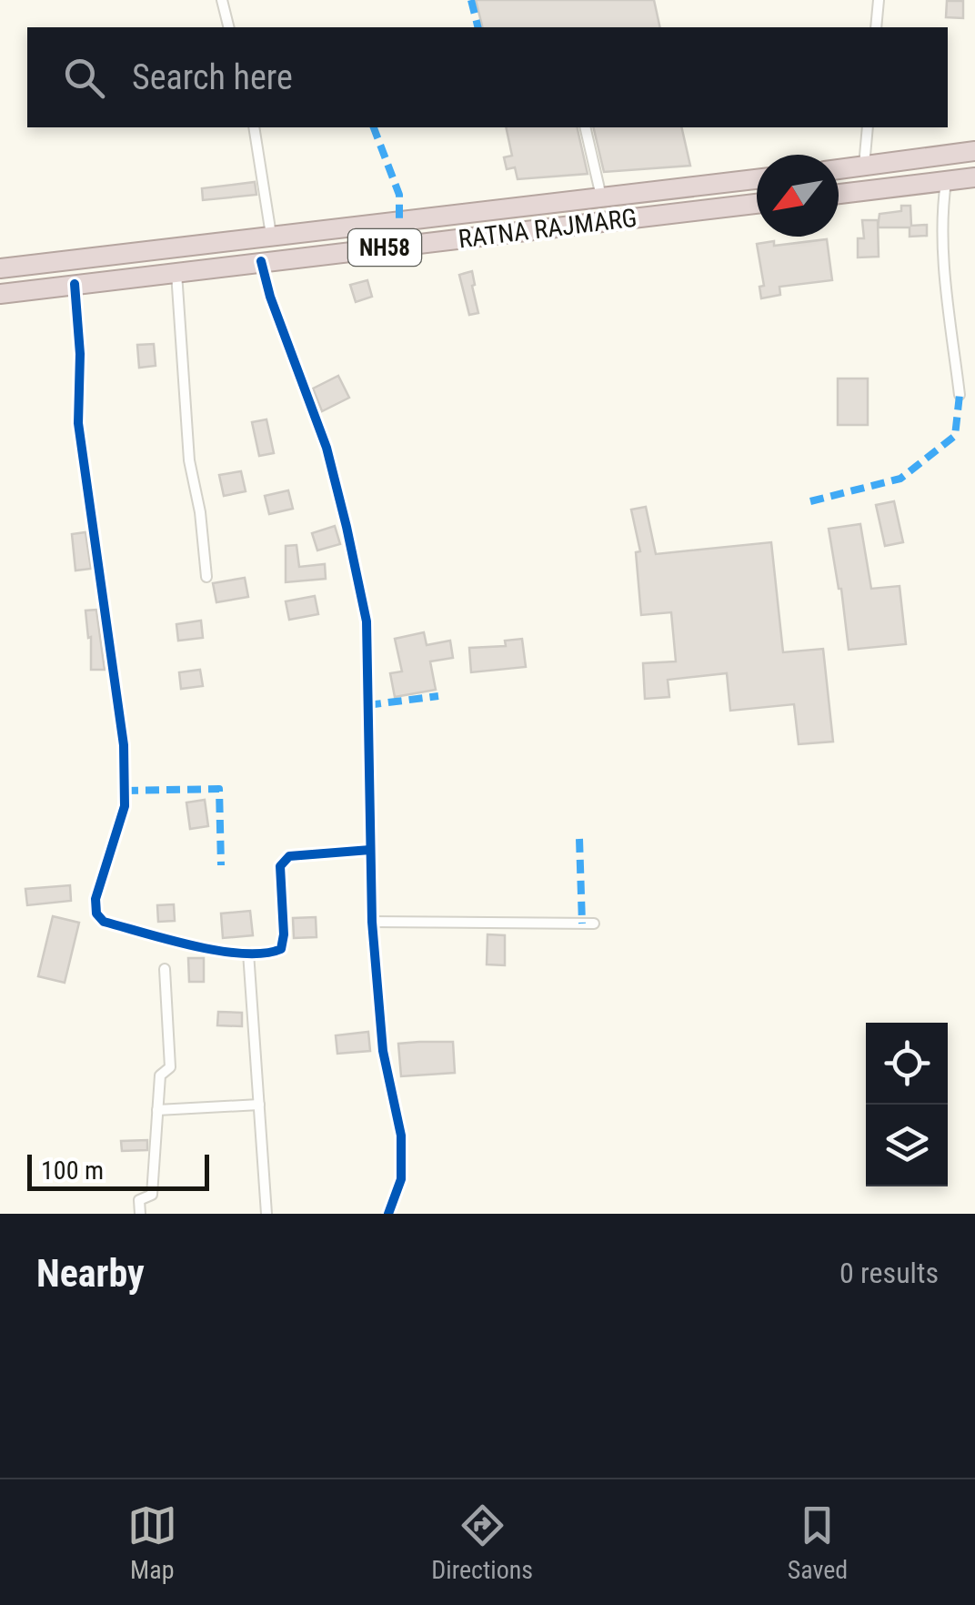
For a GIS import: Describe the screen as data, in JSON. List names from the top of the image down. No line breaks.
{"streets":{"highway":["RATNA RAJMARG","NH58"]},"scale_bar":"100 m","north":"bottom left","page":{"search":"Search here","scale":"100 m","heading":["Nearby","0 results"],"nav":["Map","Directions","Saved"]}}
